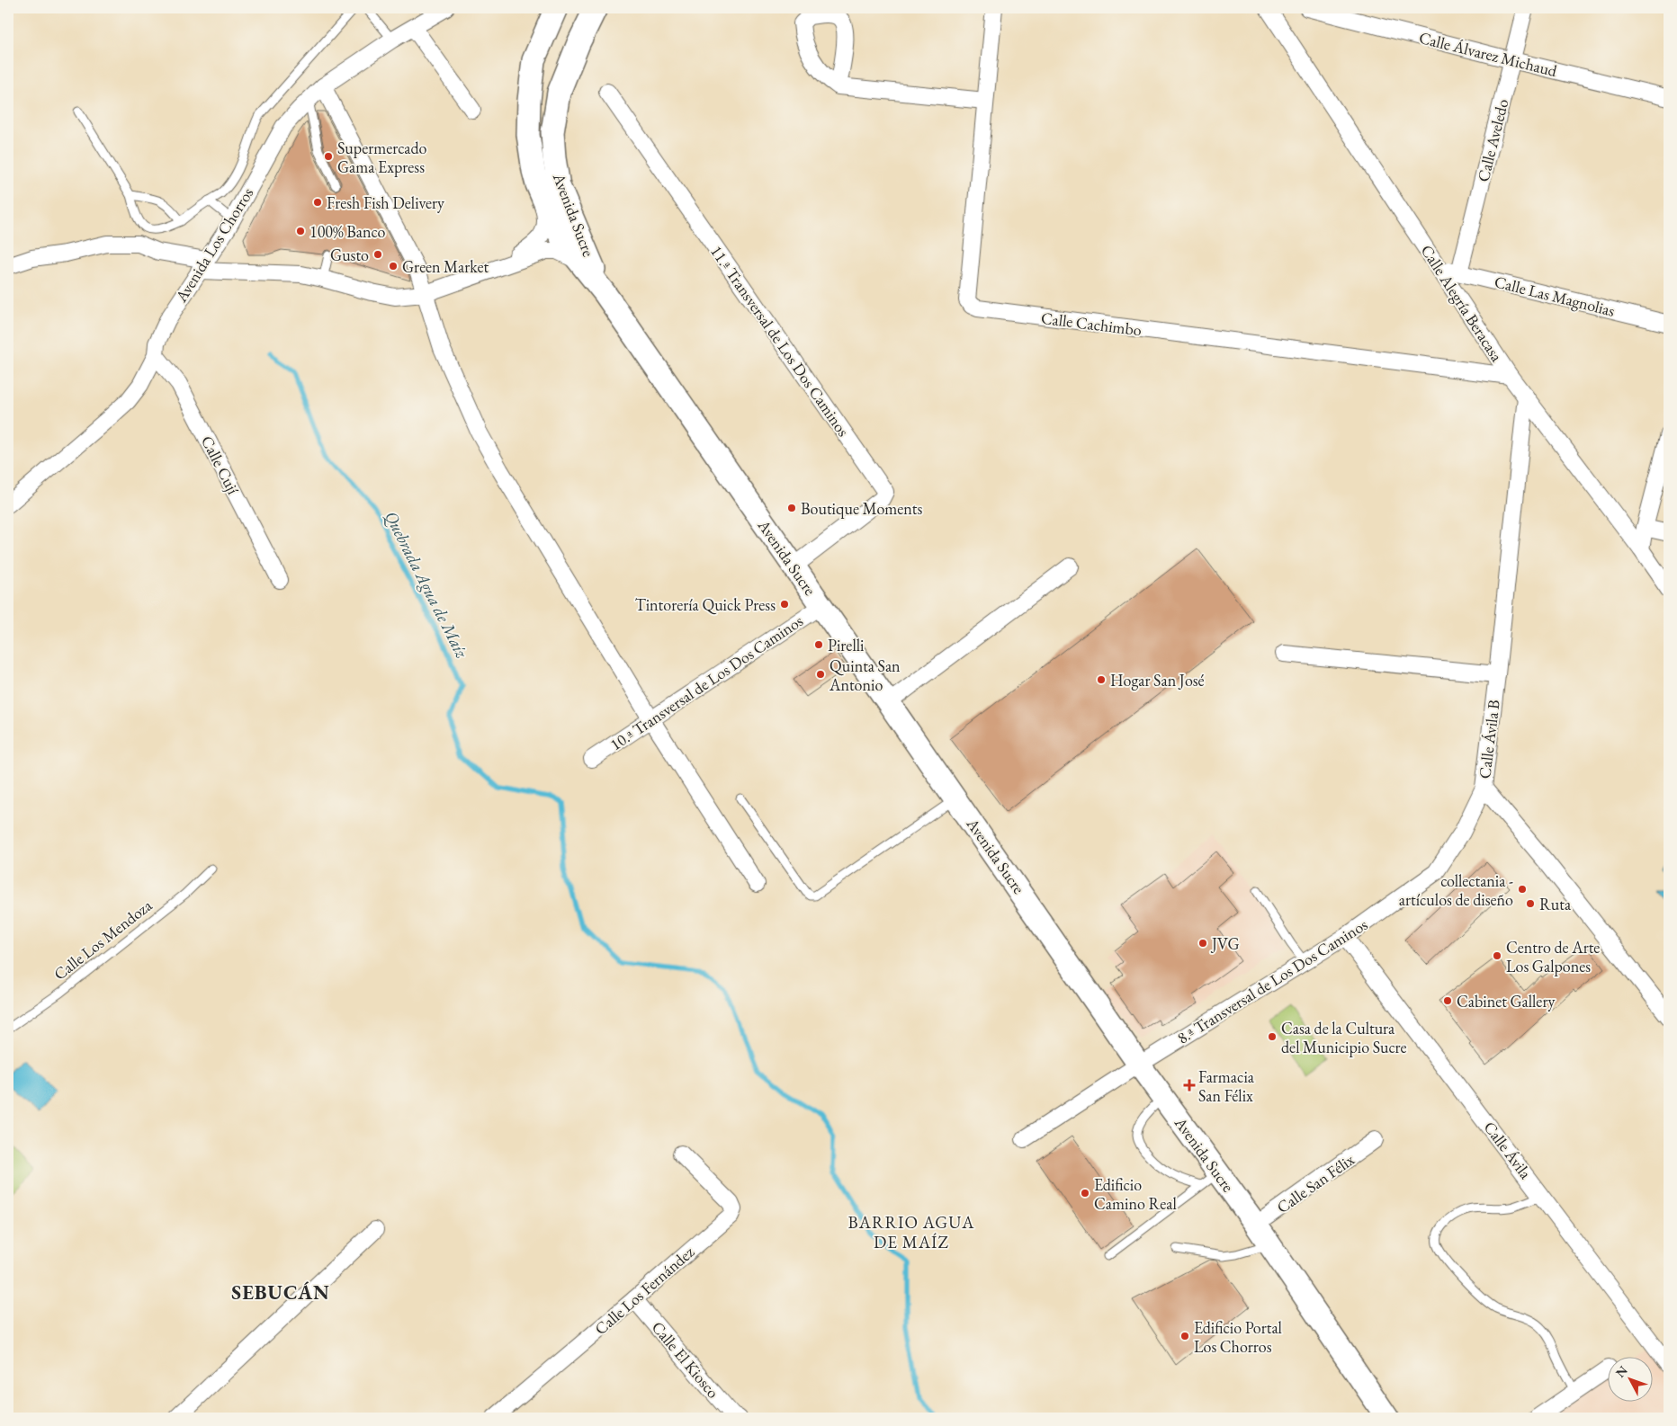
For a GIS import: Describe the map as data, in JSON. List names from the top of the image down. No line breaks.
{"streets":{"main road":["Avenida Sucre"],"street":["Calle Álvarez Michaud","Calle Aveledo","Avenida Los Chorros","Calle Las Magnolias","Calle Alegría Beracasa","Calle Cachimbo","11.ª Transversal de Los Dos Caminos","Calle Cují","10.ª Transversal de Los Dos Caminos","Calle Ávila B","8.ª Transversal de Los Dos Caminos","Calle Ávila","Calle San Félix","Calle Los Fernández","Calle El Kiosco"],"lane":["Calle Los Mendoza"]},"crossings":[["Calle Álvarez Michaud","Calle Aveledo"],["Calle Aveledo","Calle Las Magnolias"],["Avenida Sucre","11.ª Transversal de Los Dos Caminos"],["Avenida Sucre","10.ª Transversal de Los Dos Caminos"],["Avenida Sucre","8.ª Transversal de Los Dos Caminos"],["Avenida Sucre","Calle San Félix"],["Avenida Los Chorros","Calle Cují"],["Calle Las Magnolias","Calle Alegría Beracasa"],["Calle Alegría Beracasa","Calle Cachimbo"],["Calle Alegría Beracasa","Calle Ávila B"],["Calle Ávila B","8.ª Transversal de Los Dos Caminos"],["8.ª Transversal de Los Dos Caminos","Calle Ávila"],["Calle Los Fernández","Calle El Kiosco"]],"districts":["BARRIO AGUA DE MAÍZ","SEBUCÁN"],"water":["Quebrada Agua de Maíz"],"places":{"other":["Supermercado Gama Express","Fresh Fish Delivery","100% Banco","Gusto","Green Market","Boutique Moments","Tintorería Quick Press","Pirelli","Quinta San Antonio","Hogar San José","collectania - artículos de diseño","Ruta","JVG","Centro de Arte Los Galpones","Cabinet Gallery","Casa de la Cultura del Municipio Sucre","Edificio Camino Real","Edificio Portal Los Chorros"],"health":["Farmacia San Félix"]},"north":"top left"}
